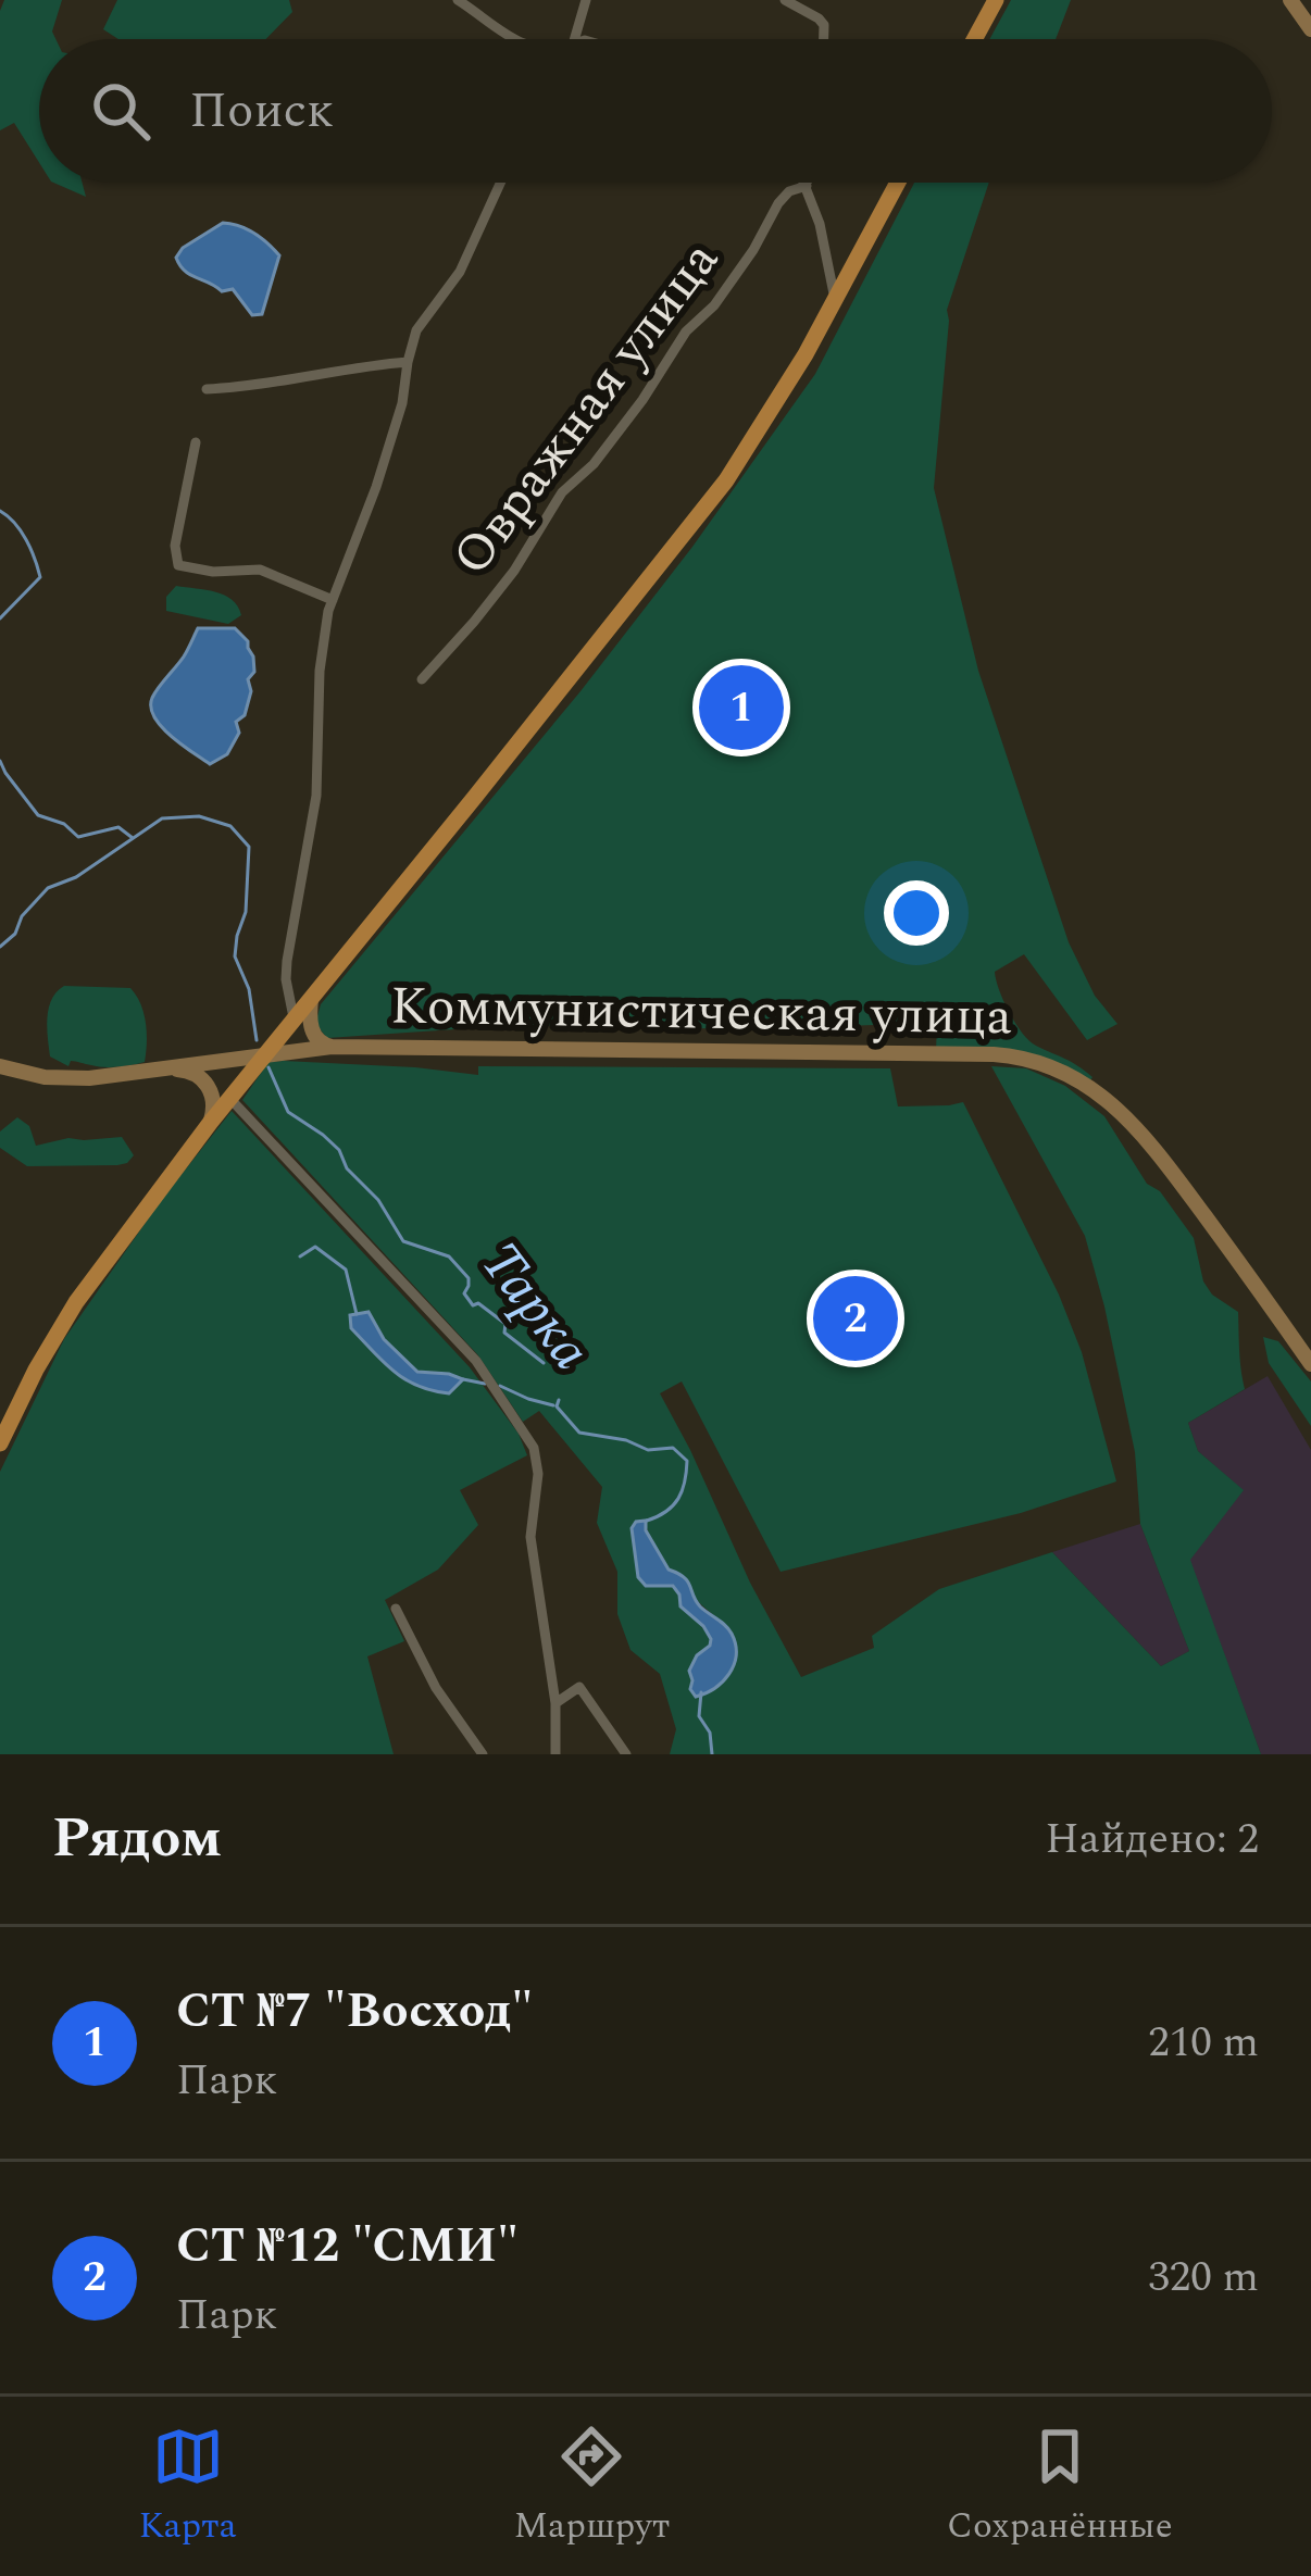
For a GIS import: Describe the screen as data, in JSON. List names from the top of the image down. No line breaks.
{"streets":{"main road":["Коммунистическая улица"],"street":["Овражная улица"]},"water":["Тарка"],"page":{"search":"Поиск","pins":["1","2"],"heading":["Рядом","Найдено: 2"],"list":[{"mark":"1","name":"СТ №7 \"Восход\"","note":"Парк","value":"210 m"},{"mark":"2","name":"СТ №12 \"СМИ\"","note":"Парк","value":"320 m"}],"nav":["Карта","Маршрут","Сохранённые"]}}
